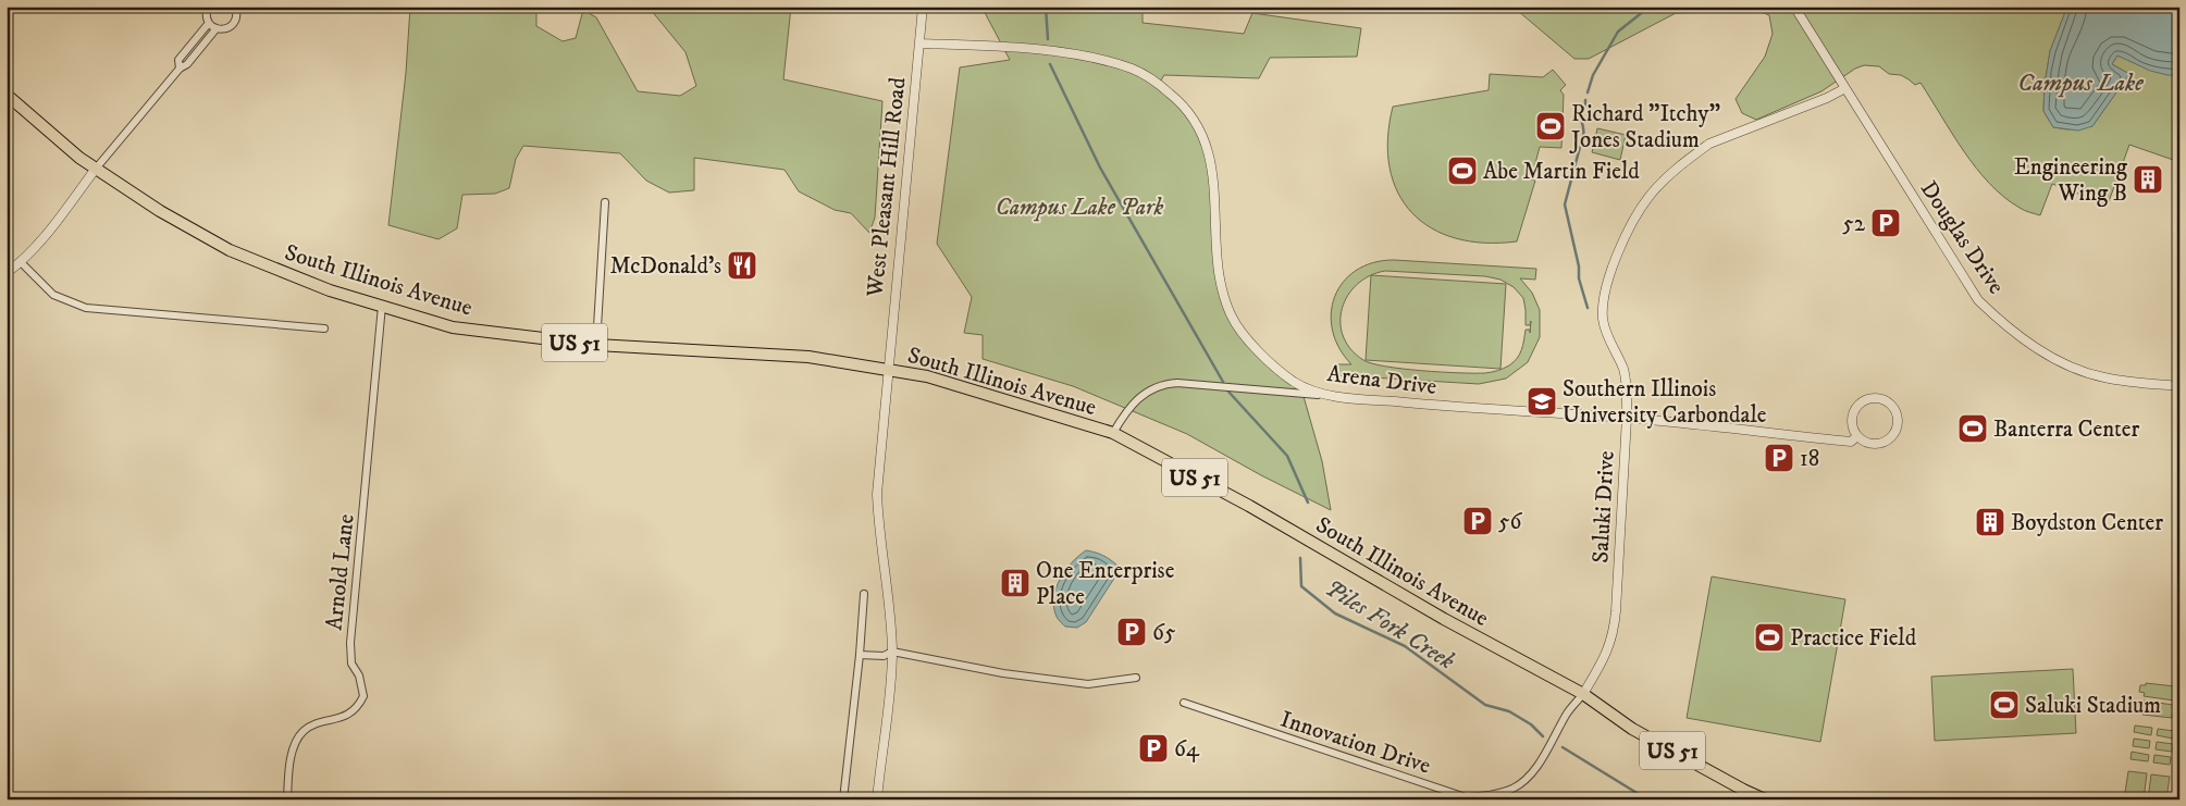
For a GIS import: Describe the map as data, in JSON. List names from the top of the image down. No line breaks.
{"streets":{"highway":["South Illinois Avenue","US 51"],"street":["West Pleasant Hill Road","Douglas Drive","Arena Drive","Saluki Drive","Arnold Lane","Innovation Drive"]},"crossings":[["West Pleasant Hill Road","South Illinois Avenue"],["West Pleasant Hill Road","Arena Drive"],["Douglas Drive","Saluki Drive"],["South Illinois Avenue","US 51"],["South Illinois Avenue","Saluki Drive"],["South Illinois Avenue","Arnold Lane"],["South Illinois Avenue","Innovation Drive"],["Arena Drive","Saluki Drive"],["Saluki Drive","Innovation Drive"]],"water":["Campus Lake","Piles Fork Creek"],"parks":["Campus Lake Park"],"places":{"sports":["Richard \"Itchy\" Jones Stadium","Abe Martin Field","Banterra Center","Practice Field","Saluki Stadium"],"building":["Engineering Wing B","Boydston Center","One Enterprise Place"],"parking":["52","18","56","65","64"],"restaurant":["McDonald's"],"school or university":["Southern Illinois University Carbondale"]}}
